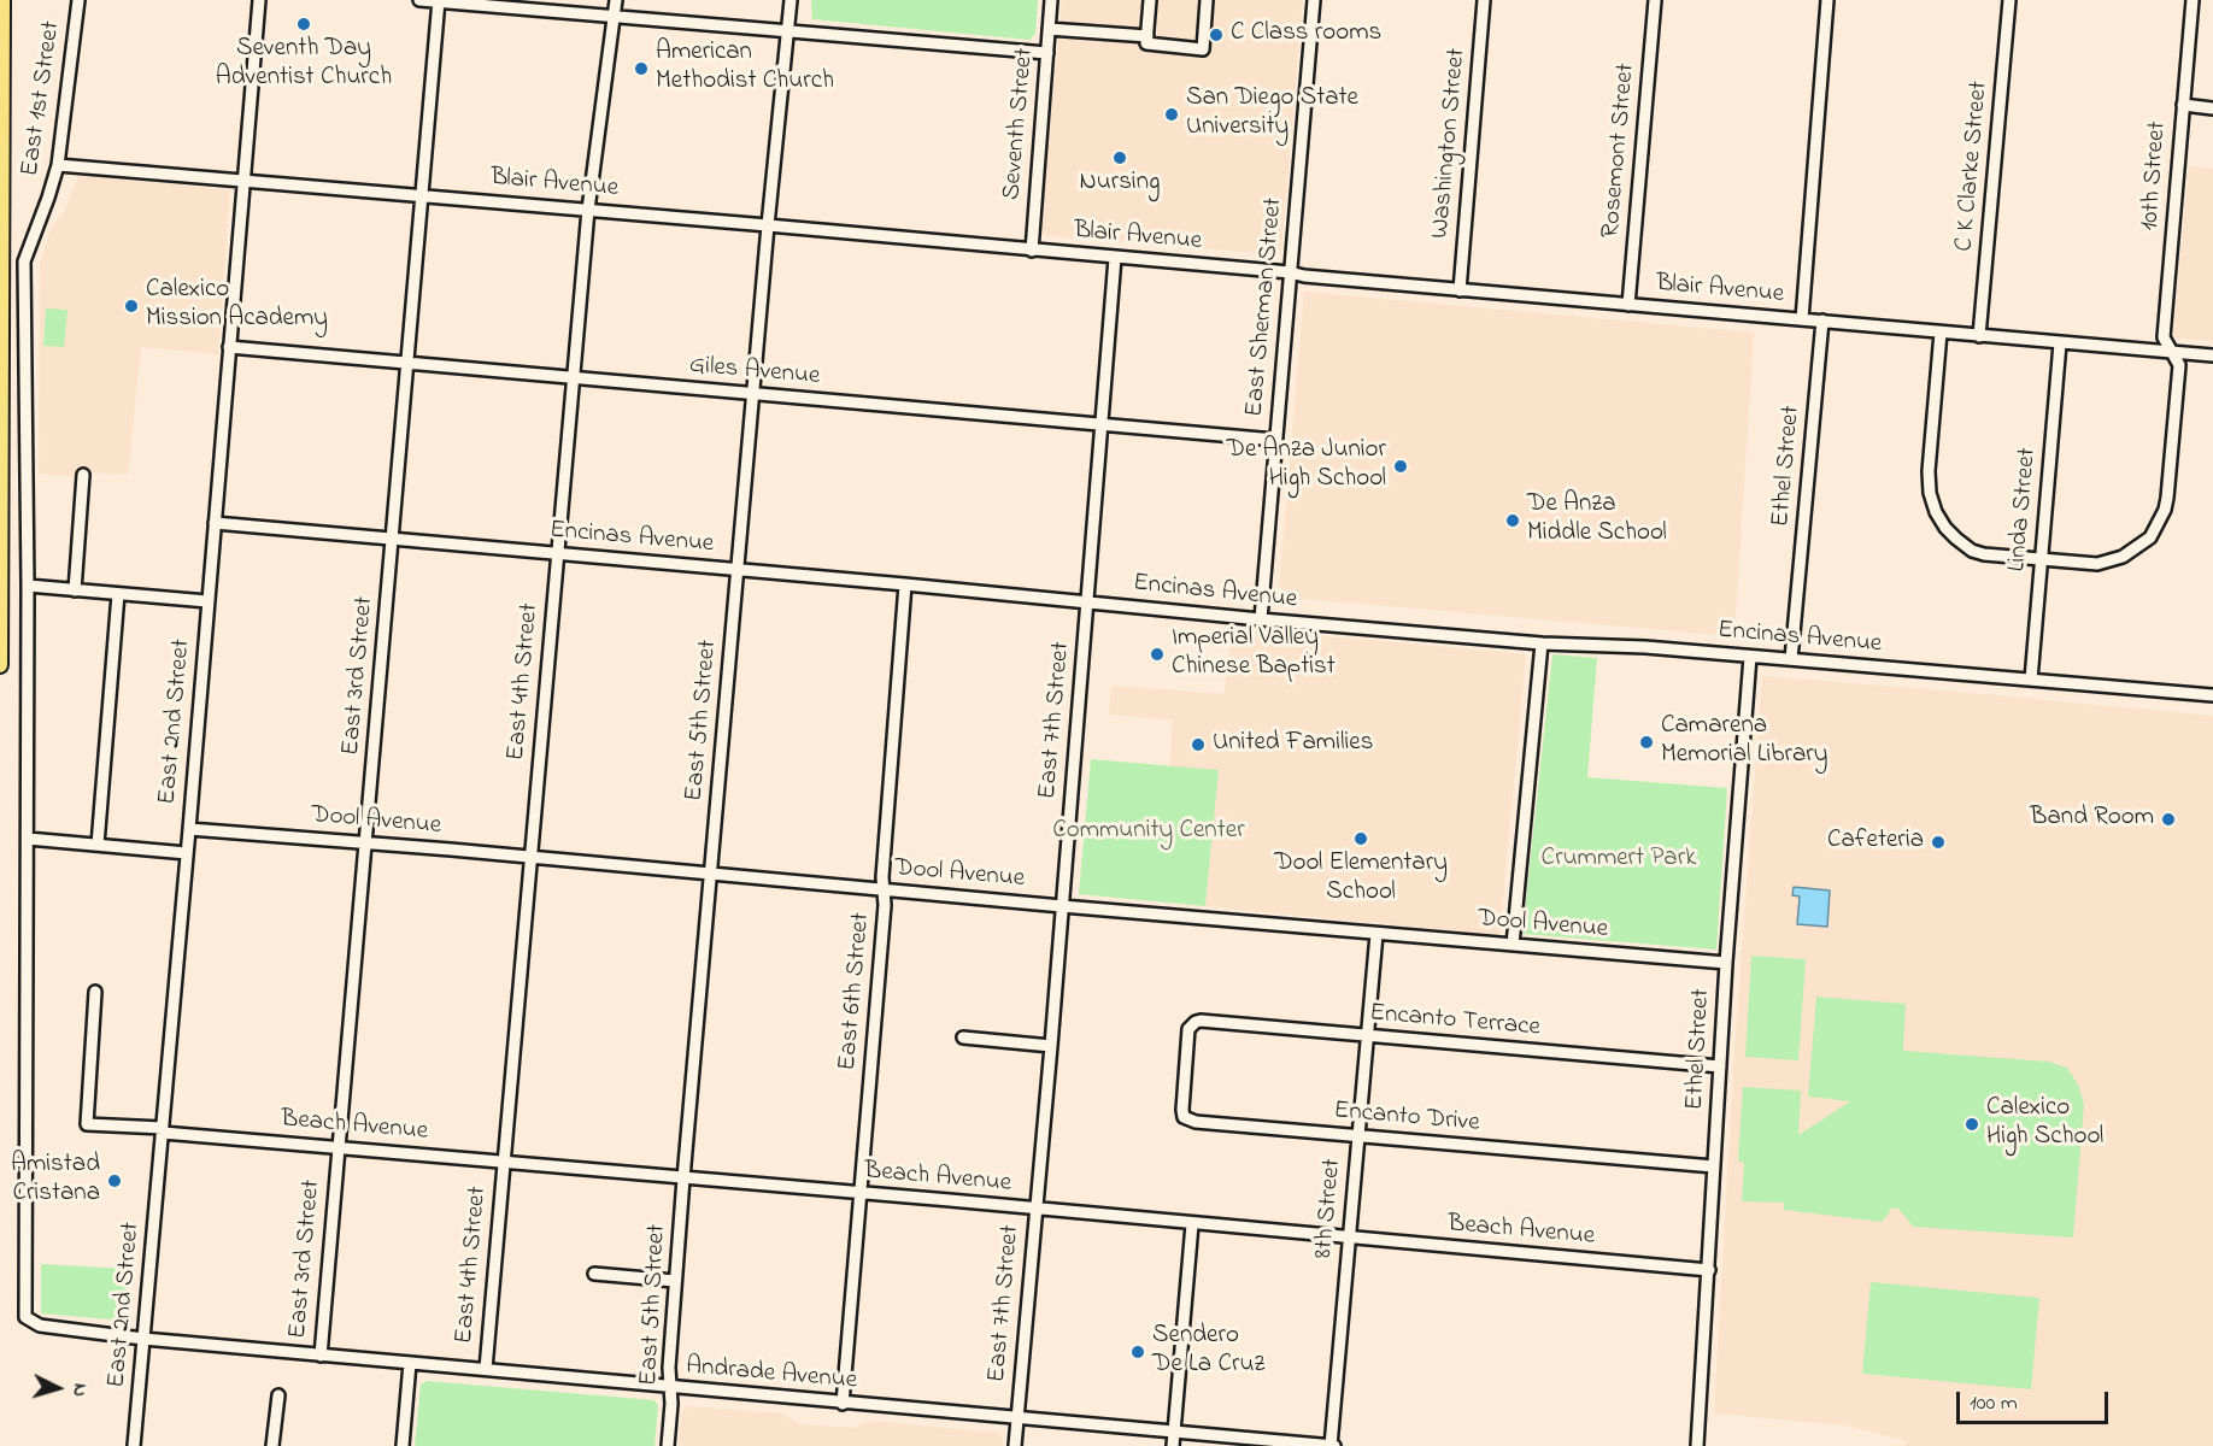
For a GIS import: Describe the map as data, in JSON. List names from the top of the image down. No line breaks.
{"streets":{"street":["East 1st Street","Seventh Street","Washington Street","Rosemont Street","C K Clarke Street","10th Street","Blair Avenue","East Sherman Street","Giles Avenue","Ethel Street","Linda Street","Encinas Avenue","East 3rd Street","East 4th Street","East 5th Street","East 7th Street","East 2nd Street","Dool Avenue","East 6th Street","Encanto Terrace","Encanto Drive","Beach Avenue","8th Street","Andrade Avenue"]},"crossings":[["East 1st Street","Blair Avenue"],["East 1st Street","Andrade Avenue"],["Seventh Street","Blair Avenue"],["Washington Street","Blair Avenue"],["Rosemont Street","Blair Avenue"],["C K Clarke Street","Blair Avenue"],["10th Street","Blair Avenue"],["10th Street","Linda Street"],["Blair Avenue","East Sherman Street"],["Blair Avenue","Ethel Street"],["Blair Avenue","Linda Street"],["Blair Avenue","East 3rd Street"],["Blair Avenue","East 4th Street"],["Blair Avenue","East 5th Street"],["Blair Avenue","East 7th Street"],["Blair Avenue","East 2nd Street"],["East Sherman Street","Giles Avenue"],["East Sherman Street","Encinas Avenue"],["Giles Avenue","East 3rd Street"],["Giles Avenue","East 4th Street"],["Giles Avenue","East 5th Street"],["Giles Avenue","East 7th Street"],["Giles Avenue","East 2nd Street"],["Ethel Street","Encinas Avenue"],["Ethel Street","Dool Avenue"],["Ethel Street","Encanto Terrace"],["Ethel Street","Encanto Drive"],["Ethel Street","Beach Avenue"],["Linda Street","Encinas Avenue"],["Encinas Avenue","East 3rd Street"],["Encinas Avenue","East 4th Street"],["Encinas Avenue","East 5th Street"],["Encinas Avenue","East 7th Street"],["Encinas Avenue","East 2nd Street"],["Encinas Avenue","East 6th Street"],["East 3rd Street","Dool Avenue"],["East 3rd Street","Beach Avenue"],["East 3rd Street","Andrade Avenue"],["East 4th Street","Dool Avenue"],["East 4th Street","Beach Avenue"],["East 4th Street","Andrade Avenue"],["East 5th Street","Dool Avenue"],["East 5th Street","Beach Avenue"],["East 5th Street","Andrade Avenue"],["East 7th Street","Dool Avenue"],["East 7th Street","Beach Avenue"],["East 7th Street","Andrade Avenue"],["East 2nd Street","Dool Avenue"],["East 2nd Street","Beach Avenue"],["East 2nd Street","Andrade Avenue"],["Dool Avenue","East 6th Street"],["Dool Avenue","8th Street"],["East 6th Street","Beach Avenue"],["East 6th Street","Andrade Avenue"],["Encanto Terrace","Encanto Drive"],["Encanto Terrace","8th Street"],["Encanto Drive","8th Street"],["Beach Avenue","8th Street"],["8th Street","Andrade Avenue"]],"parks":["Community Center","Crummert Park"],"places":["Seventh Day Adventist Church","C Class rooms","American Methodist Church","San Diego State University","Nursing","Calexico Mission Academy","De Anza Junior High School","De Anza Middle School","Imperial Valley Chinese Baptist","Camarena Memorial Library","United Families","Band Room","Dool Elementary School","Cafeteria","Calexico High School","Amistad Cristana","Sendero De La Cruz"],"scale_bar":"100 m","north":"right"}
